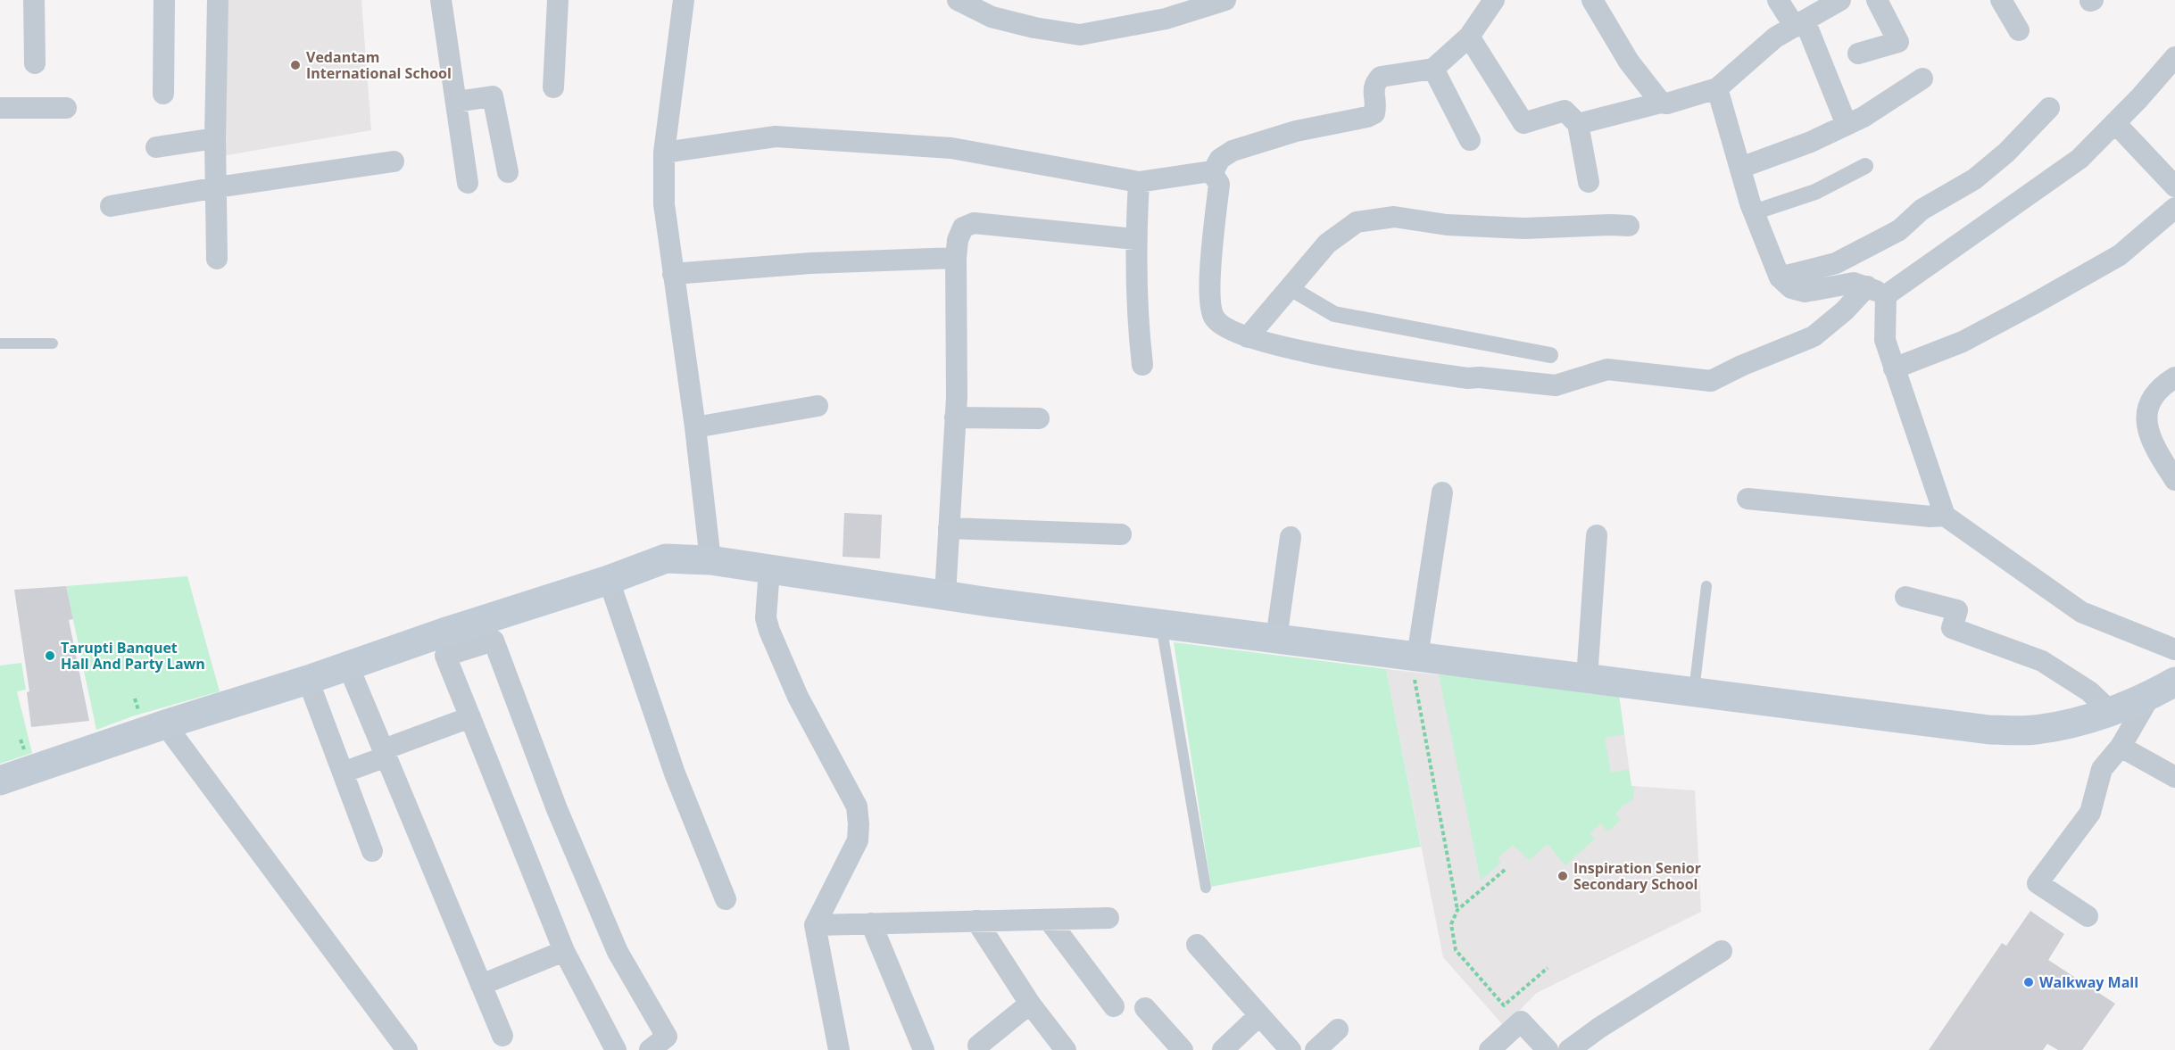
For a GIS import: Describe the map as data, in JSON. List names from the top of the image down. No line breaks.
{"places":["Vedantam International School","Tarupti Banquet Hall And Party Lawn","Inspiration Senior Secondary School","Walkway Mall"]}
